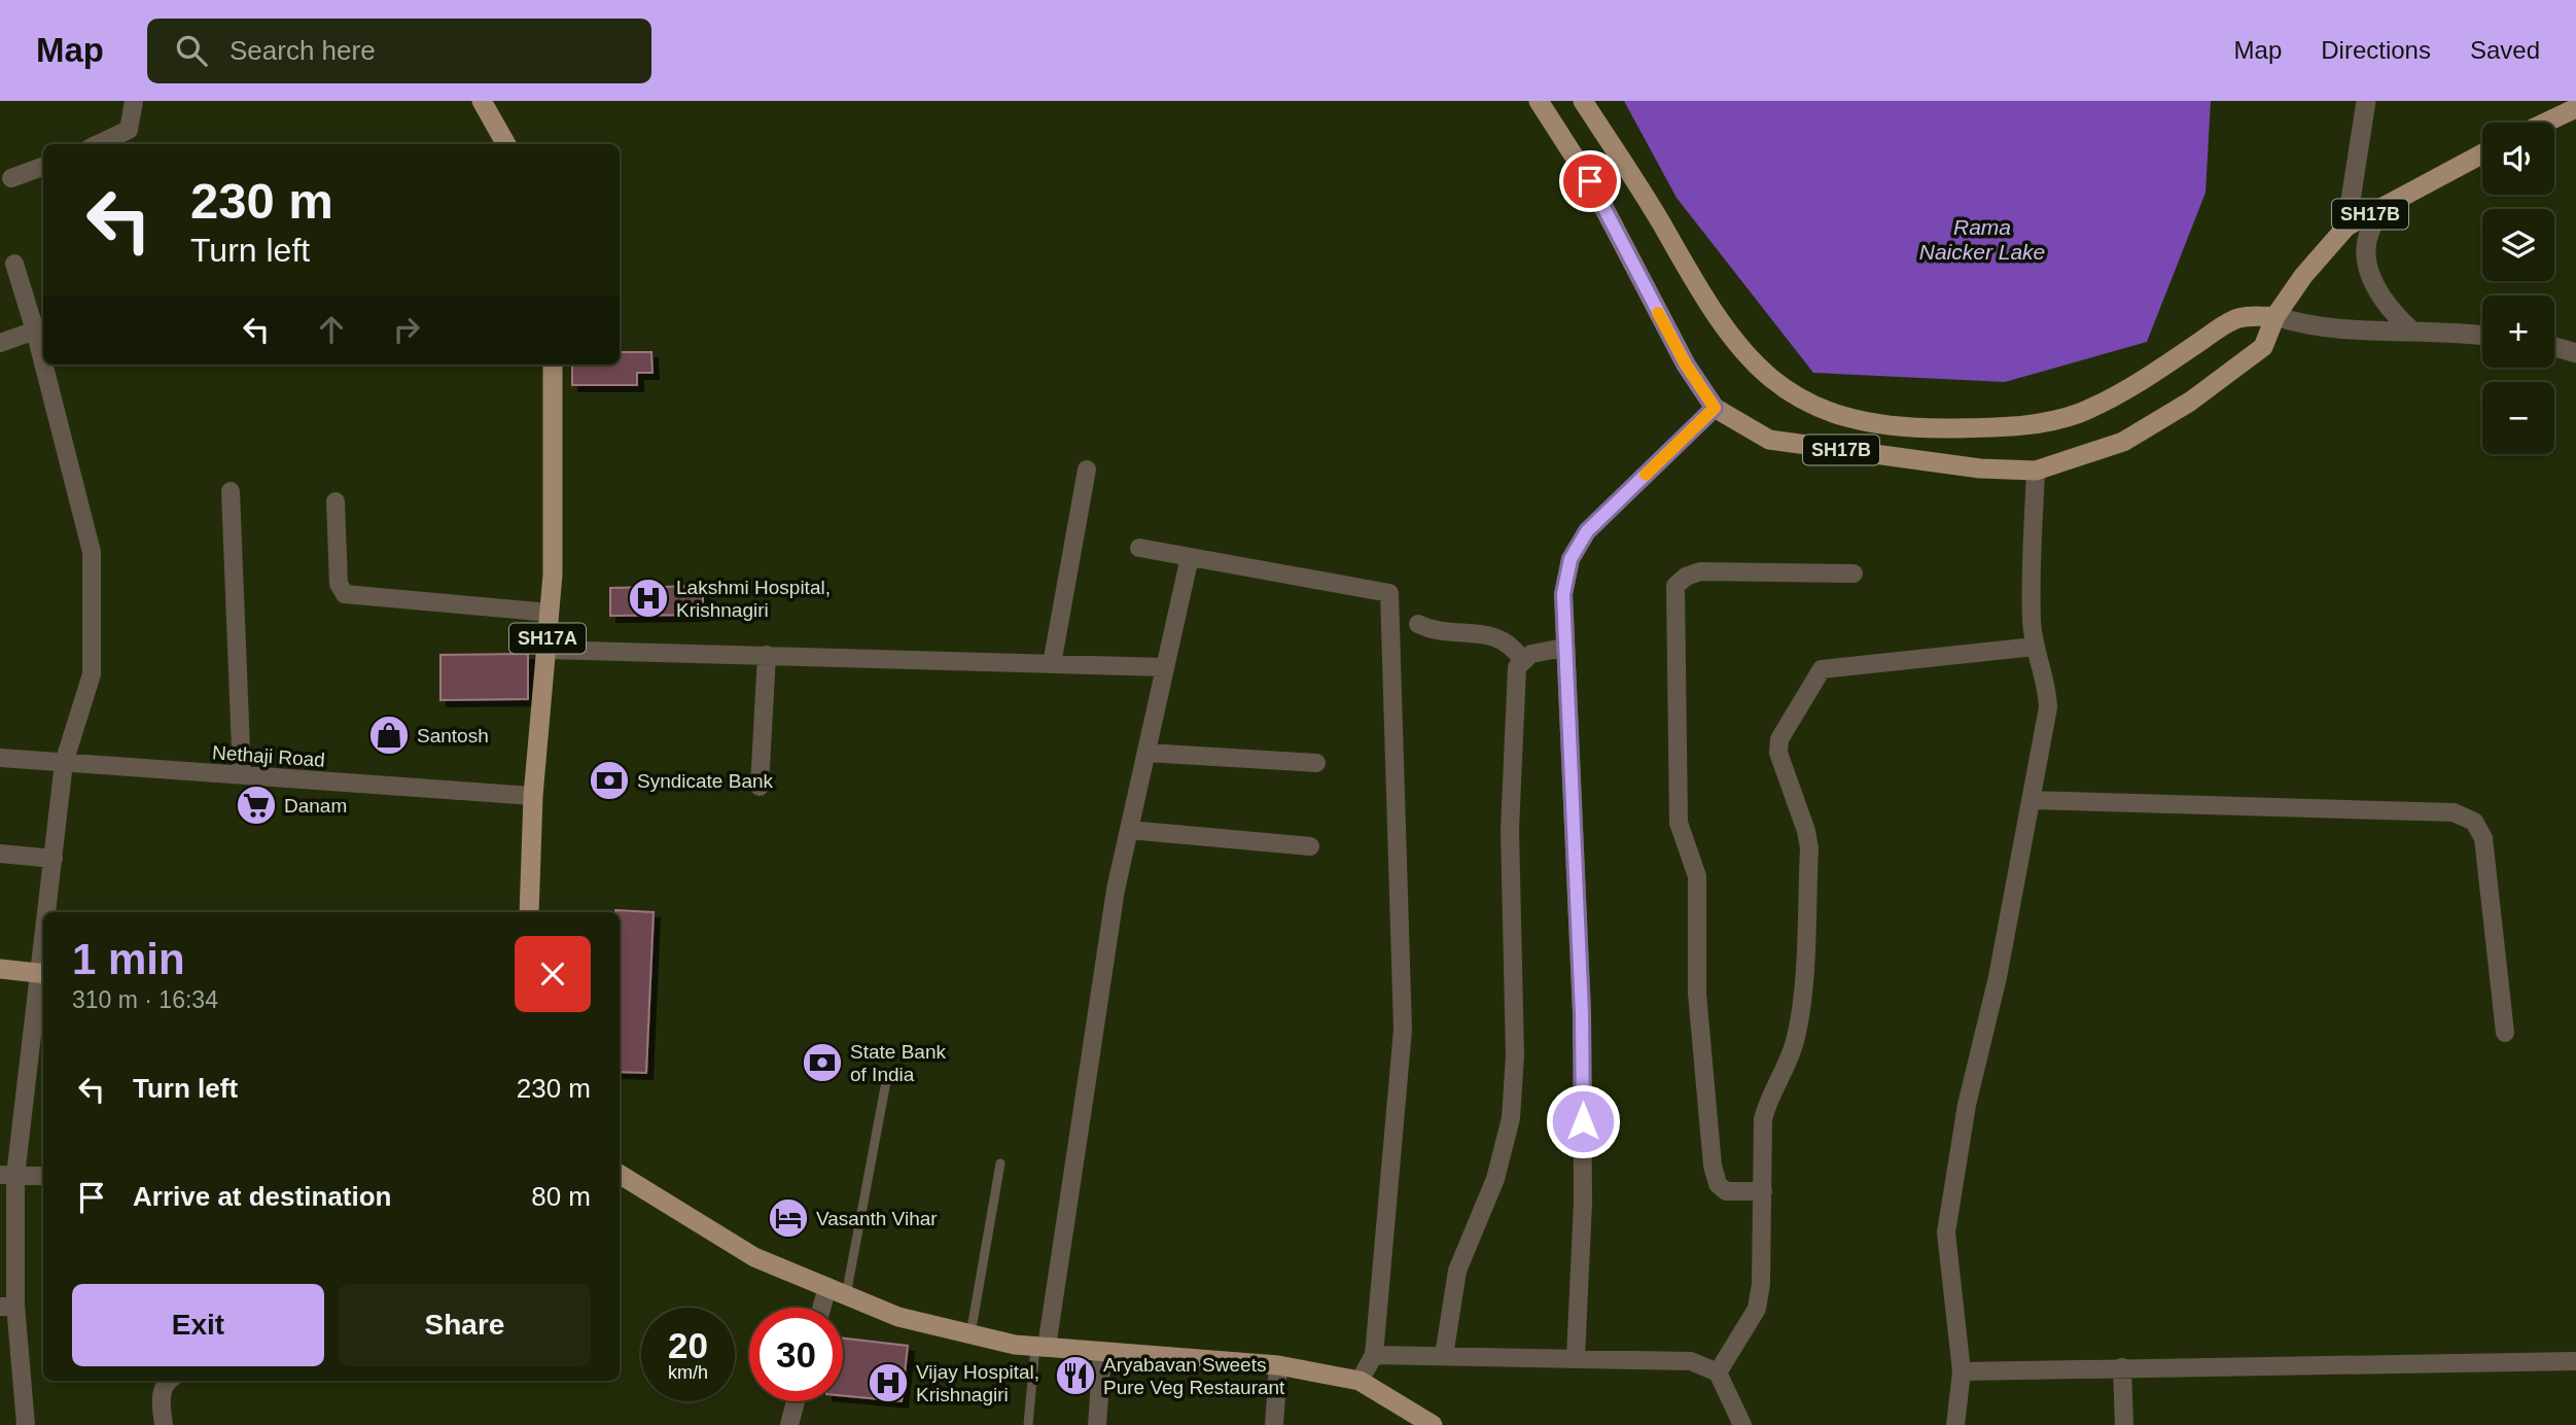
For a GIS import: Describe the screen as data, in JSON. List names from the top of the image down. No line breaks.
{"streets":{"main road":["SH17B","SH17A"],"street":["Nethaji Road"]},"crossings":[["SH17A","Nethaji Road"]],"water":["Rama Naicker Lake"],"places":{"hospital":["Lakshmi Hospital, Krishnagiri","Vijay Hospital, Krishnagiri"],"shop":["Santosh"],"bank":["Syndicate Bank","State Bank of India"],"supermarket":["Danam"],"hotel":["Vasanth Vihar"],"restaurant":["Aryabavan Sweets Pure Veg Restaurant"]},"page":{"header":"Map","search":"Search here","nav":["Map","Directions","Saved"],"map_buttons":["+","−"],"turn":["230 m","Turn left"],"heading":["1 min","310 m · 16:34"],"list":[{"name":"Turn left","value":"230 m"},{"name":"Arrive at destination","value":"80 m"}],"buttons":["Exit","Share"],"speed":"20 km/h","limit":"30"}}
